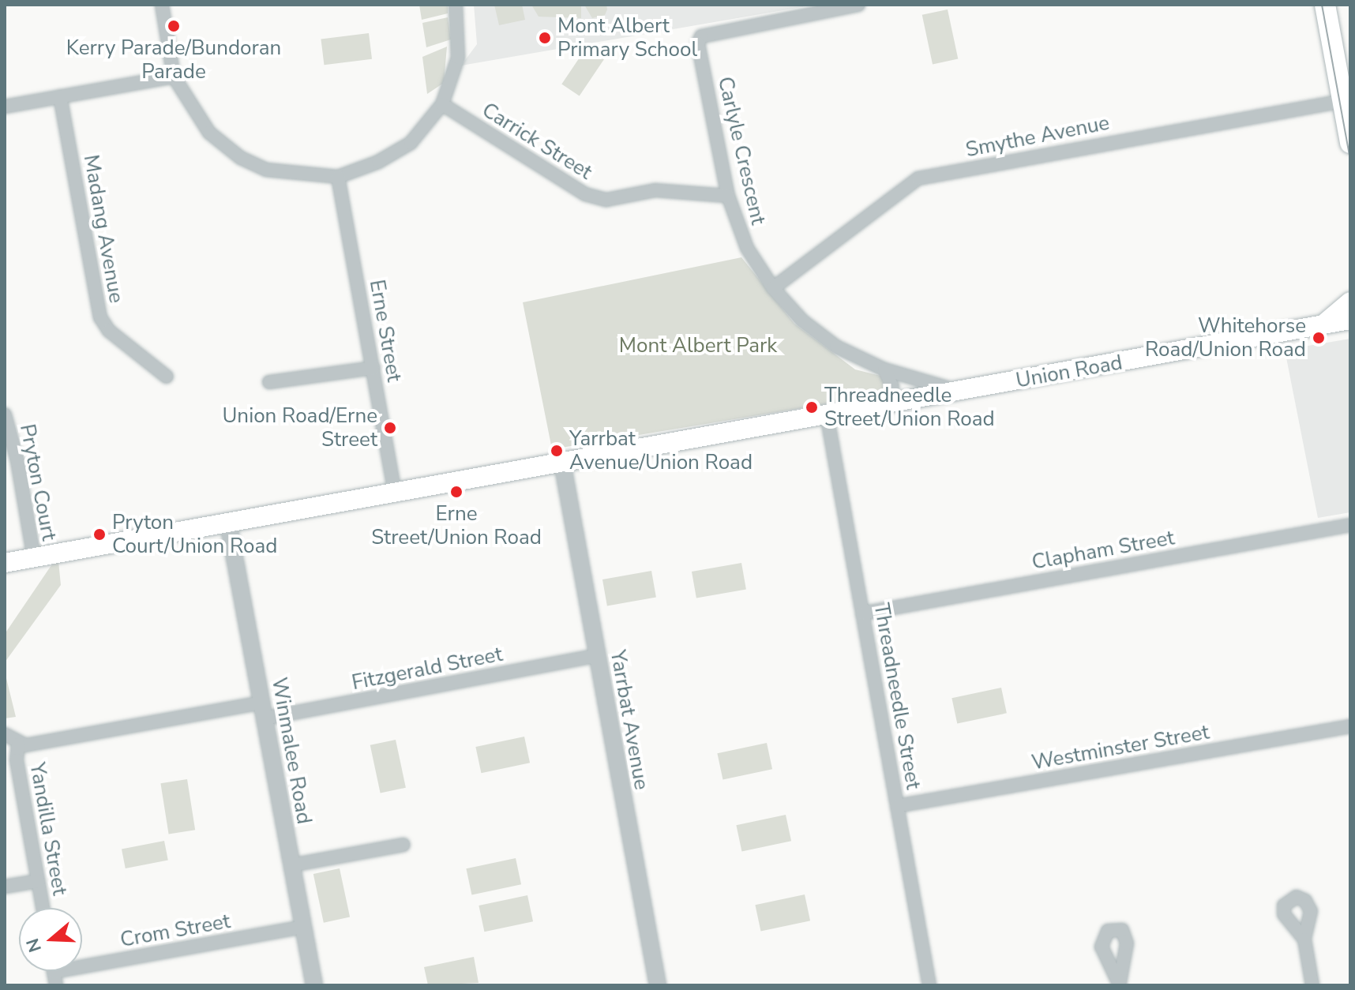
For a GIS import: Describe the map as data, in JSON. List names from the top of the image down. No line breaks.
{"streets":{"main road":["Union Road"],"street":["Smythe Avenue","Carrick Street","Carlyle Crescent","Madang Avenue","Erne Street","Pryton Court","Clapham Street","Fitzgerald Street","Threadneedle Street","Yarrbat Avenue","Westminster Street","Winmalee Road","Yandilla Street","Crom Street"]},"crossings":[["Smythe Avenue","Carlyle Crescent"],["Carrick Street","Carlyle Crescent"],["Carlyle Crescent","Union Road"],["Erne Street","Union Road"],["Union Road","Pryton Court"],["Union Road","Threadneedle Street"],["Union Road","Yarrbat Avenue"],["Union Road","Winmalee Road"],["Clapham Street","Threadneedle Street"],["Fitzgerald Street","Yarrbat Avenue"],["Fitzgerald Street","Winmalee Road"],["Fitzgerald Street","Yandilla Street"],["Threadneedle Street","Westminster Street"],["Winmalee Road","Crom Street"]],"parks":["Mont Albert Park"],"places":["Kerry Parade/Bundoran Parade","Mont Albert Primary School","Whitehorse Road/Union Road","Threadneedle Street/Union Road","Union Road/Erne Street","Yarrbat Avenue/Union Road","Erne Street/Union Road","Pryton Court/Union Road"],"north":"left"}
